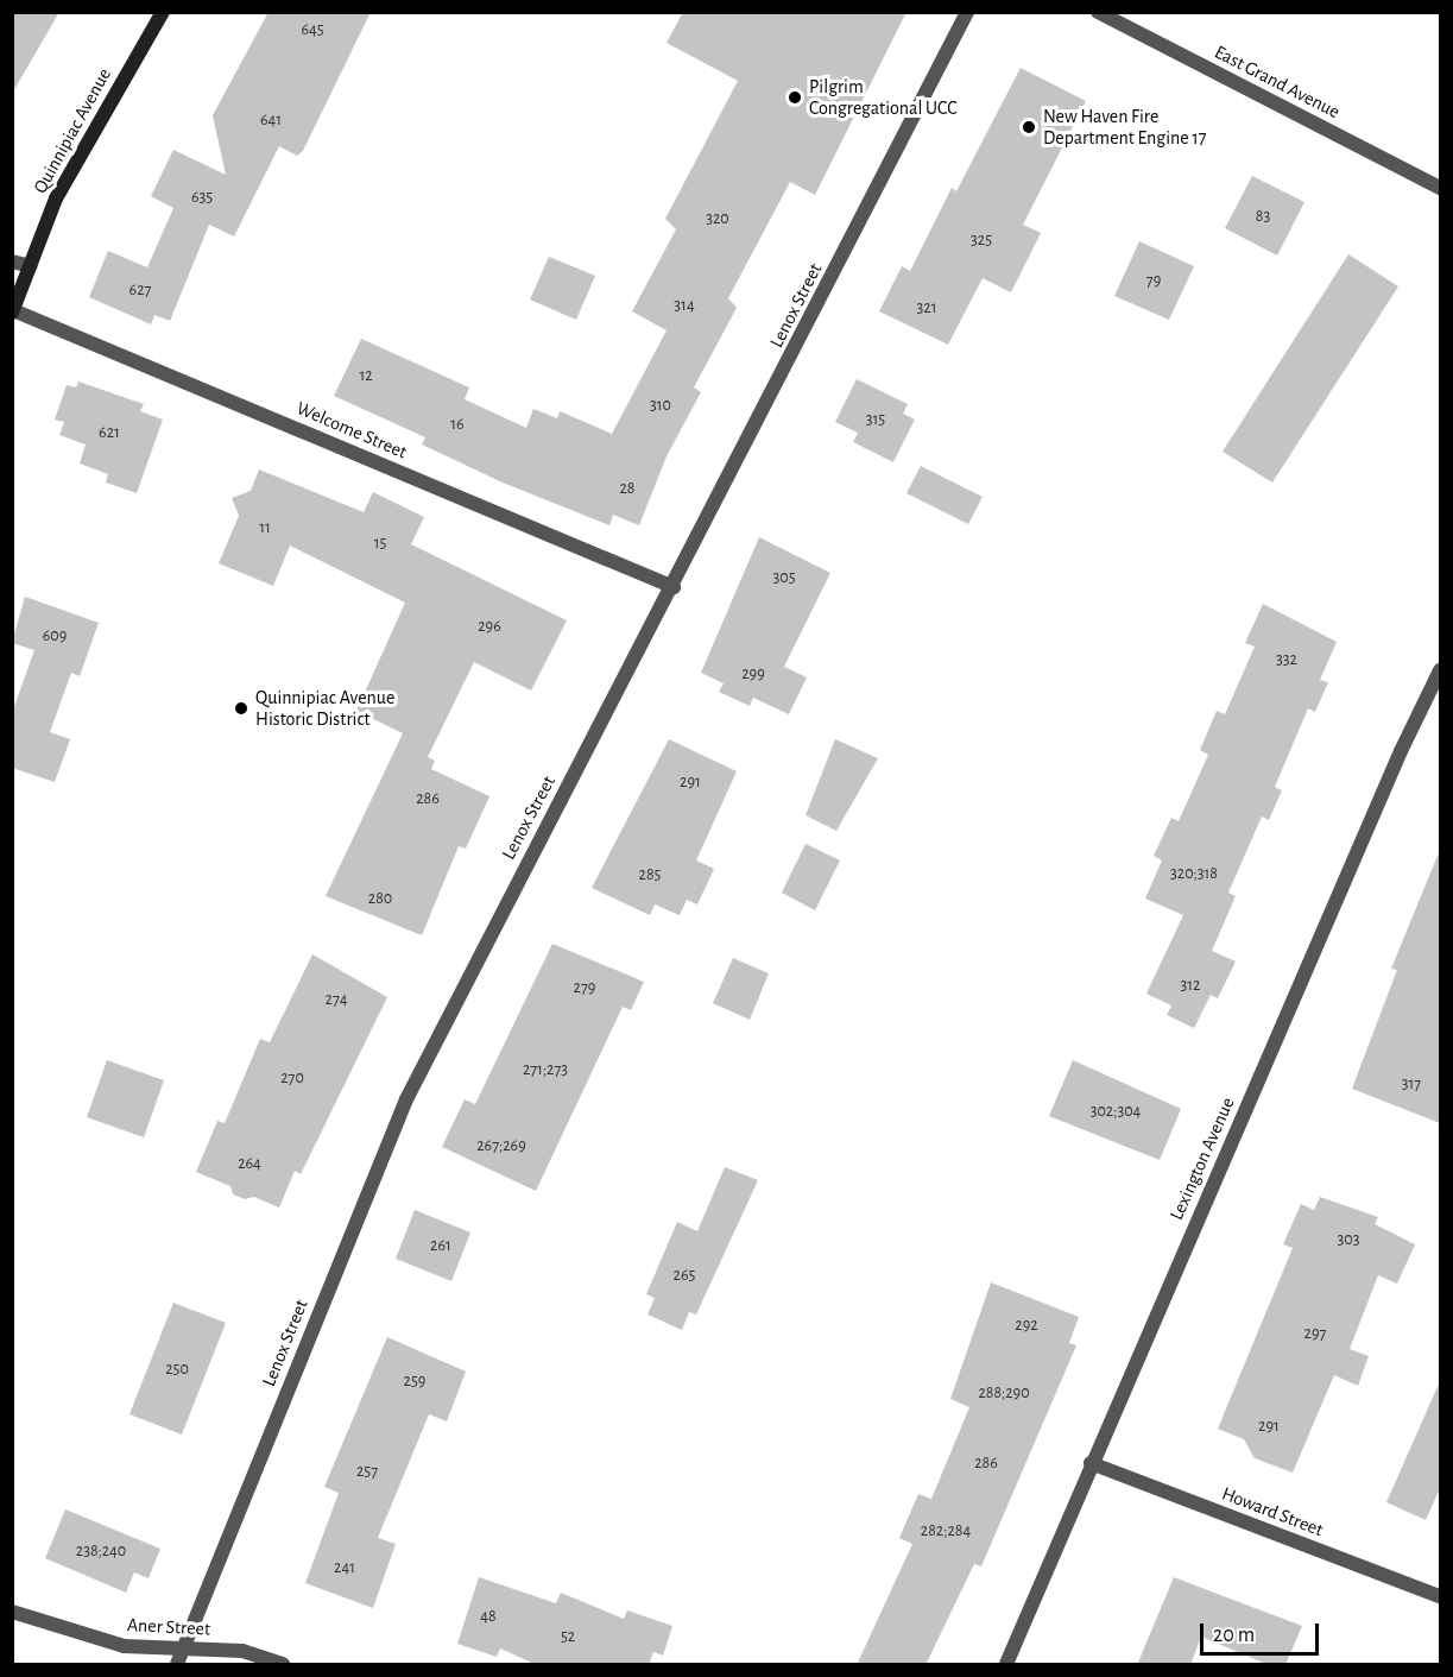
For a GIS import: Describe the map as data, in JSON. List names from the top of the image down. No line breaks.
{"streets":{"main road":["Quinnipiac Avenue"],"street":["East Grand Avenue","Lenox Street","Welcome Street","Lexington Avenue","Howard Street","Aner Street"]},"crossings":[["Quinnipiac Avenue","Welcome Street"],["Lenox Street","Welcome Street"],["Lenox Street","Aner Street"],["Lexington Avenue","Howard Street"]],"places":["Pilgrim Congregational UCC","New Haven Fire Department Engine 17","Quinnipiac Avenue Historic District"],"house_numbers":["645","641","635","83","320","325","79","627","314","321","12","310","315","16","621","28","11","15","305","296","609","332","299","291","286","320;318","285","280","312","279","274","271;273","270","317","302;304","267;269","264","303","261","265","292","297","250","259","288;290","291","286","257","282;284","238;240","241","48","52"],"scale_bar":"20 m"}
